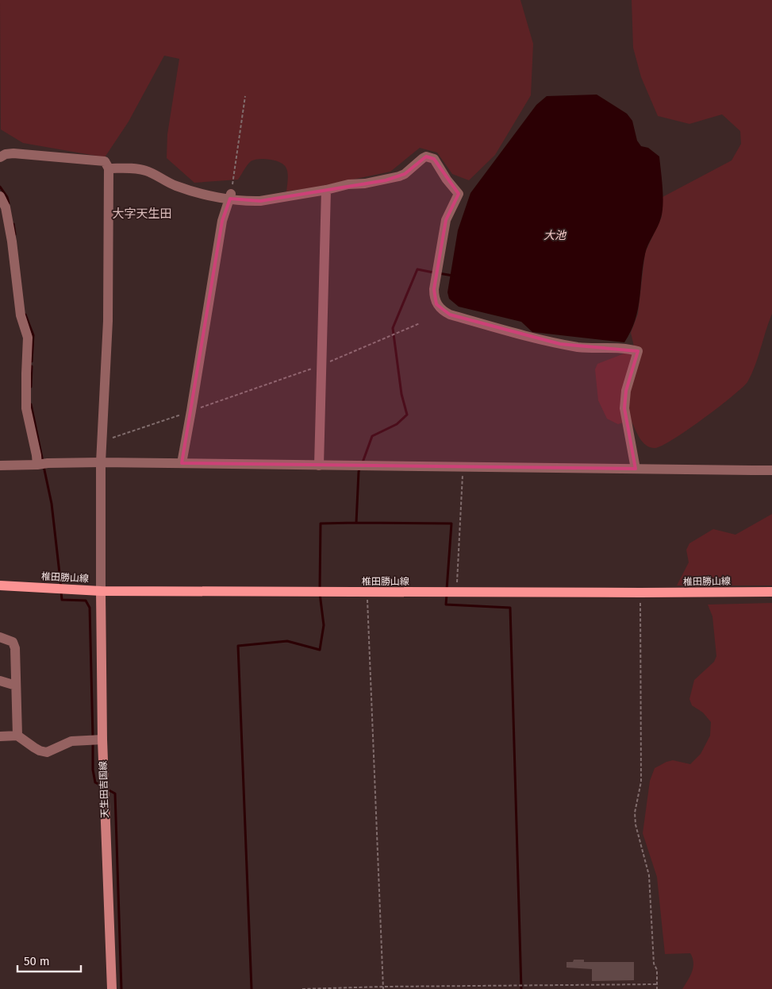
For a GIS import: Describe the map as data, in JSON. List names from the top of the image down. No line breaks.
{"streets":{"main road":["椎田勝山線","天生田吉国線"]},"crossings":[["椎田勝山線","天生田吉国線"]],"districts":["大字天生田"],"water":["大池"],"scale_bar":"50 m"}
